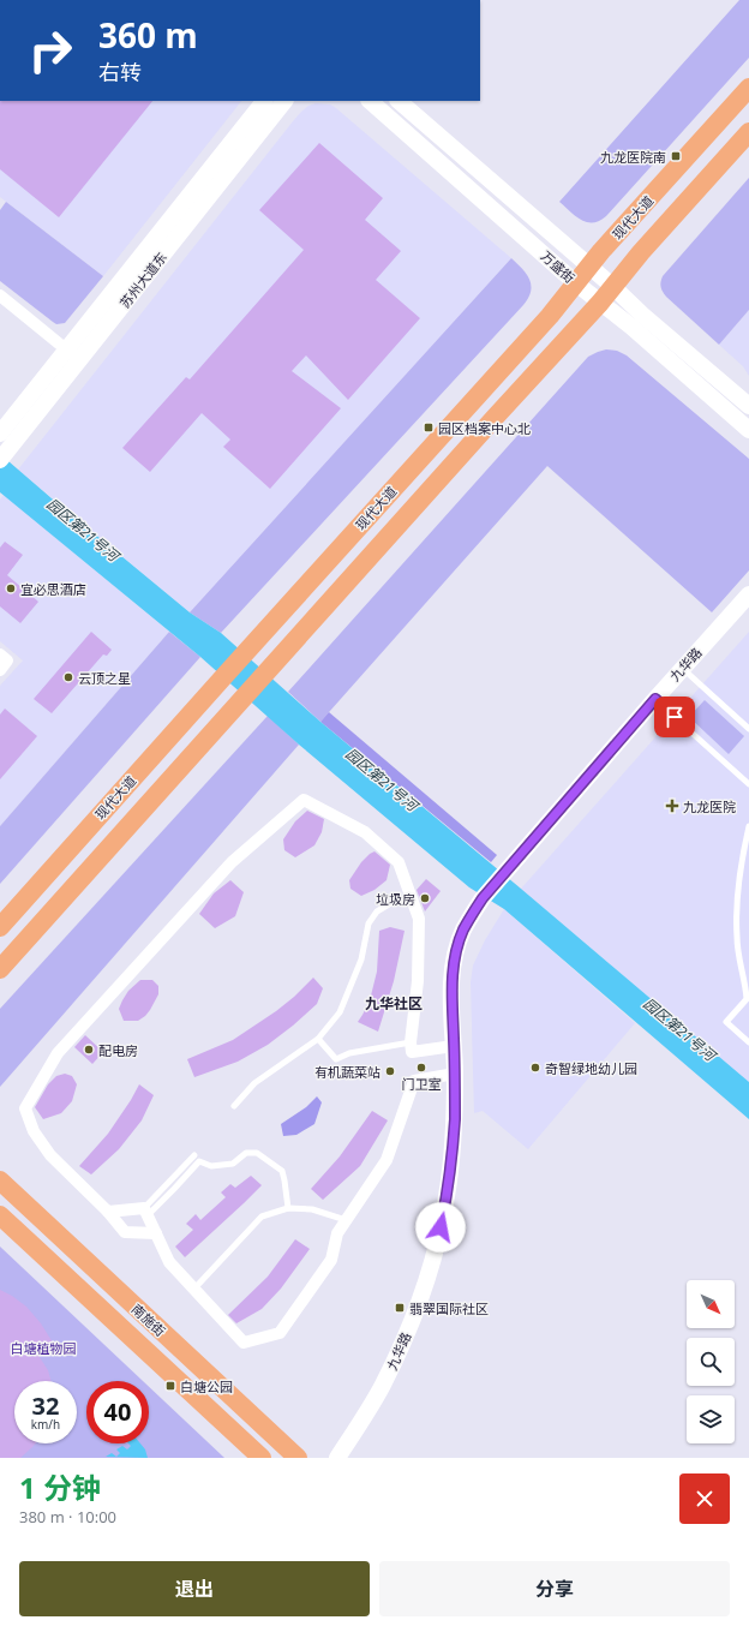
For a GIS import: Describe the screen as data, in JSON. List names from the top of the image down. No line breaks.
{"streets":{"main road":["现代大道","万盛街","苏州大道东","九华路","南施街"]},"crossings":[["现代大道","万盛街"]],"districts":["九华社区"],"water":["园区第21号河"],"parks":["白塘植物园"],"places":{"transit":["九龙医院南","园区档案中心北","翡翠国际社区","白塘公园"],"other":["宜必思酒店","云顶之星","垃圾房","配电房","门卫室","奇智绿地幼儿园","有机蔬菜站"],"health":["九龙医院"]},"north":"bottom right","page":{"turn":["360 m","右转"],"speed":"32 km/h","limit":"40","heading":["1 分钟","380 m · 10:00"],"buttons":["退出","分享"]}}
